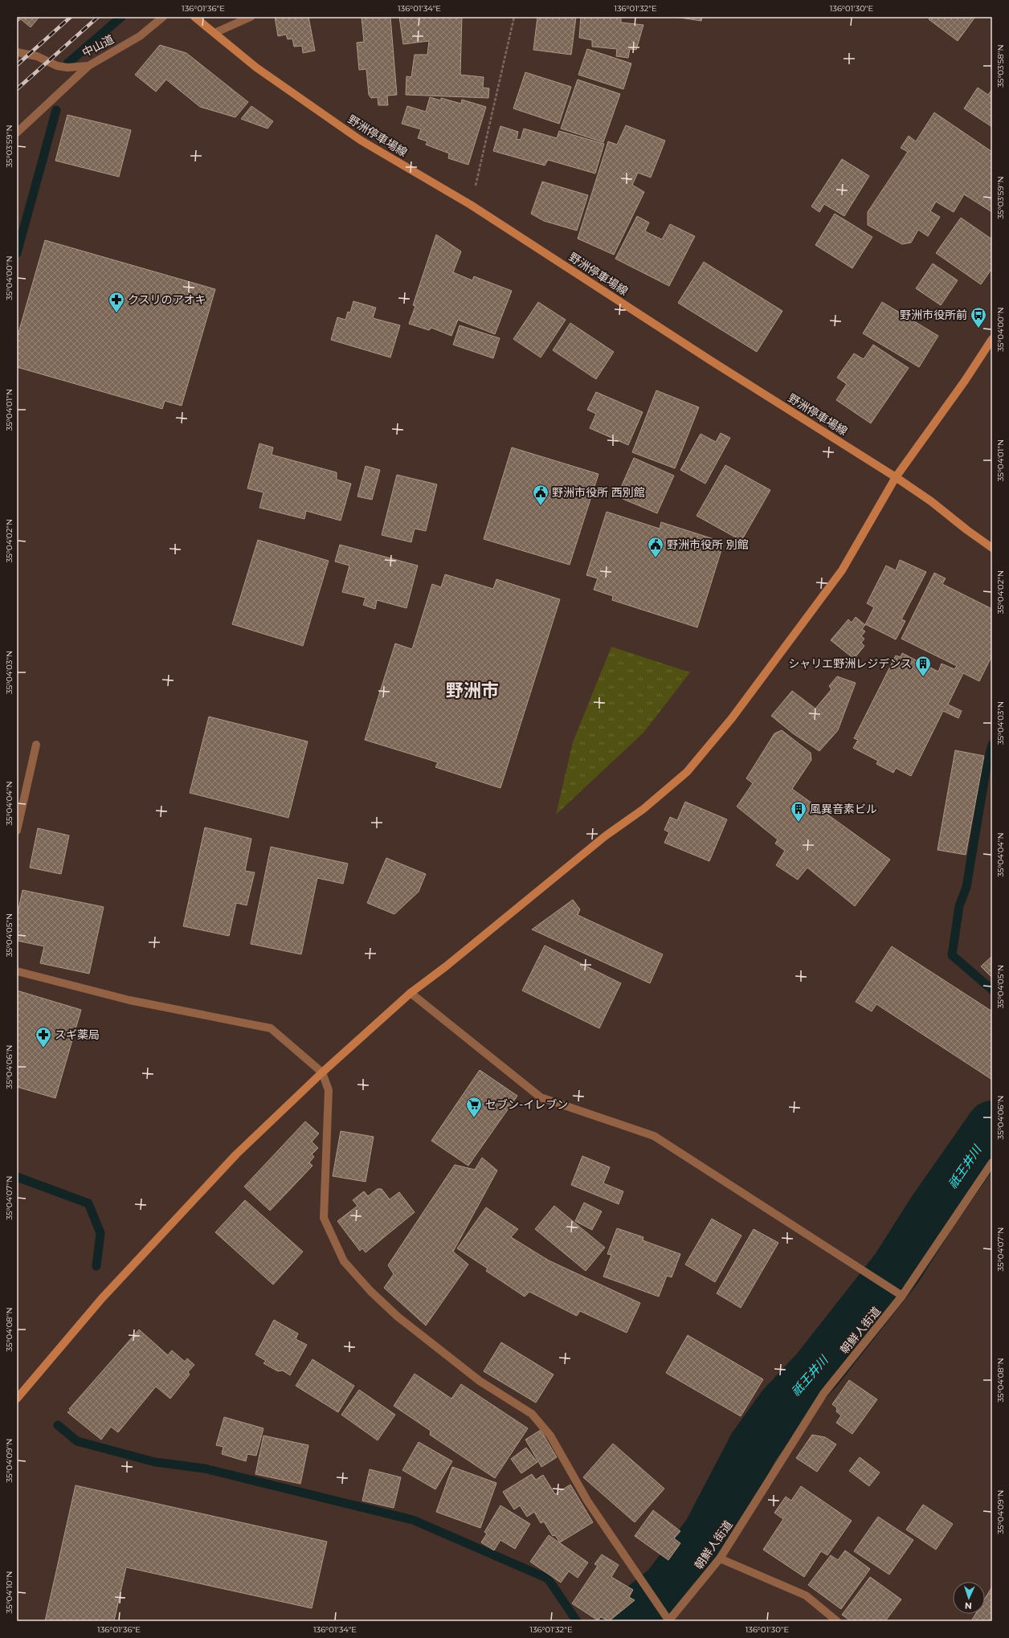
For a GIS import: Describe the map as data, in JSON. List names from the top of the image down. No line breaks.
{"streets":{"street":["中山道","野洲停車場線","朝鮮人街道"]},"districts":["野洲市"],"water":["祇王井川"],"places":{"pharmacy":["クスリのアオキ","スギ薬局"],"bus stop":["野洲市役所前"],"public building":["野洲市役所 西別館","野洲市役所 別館"],"building":["シャリエ野洲レジデンス","風異音素ビル"],"supermarket":["セブン-イレブン"]},"north":"bottom","coordinates":["136°01'36\"E","136°01'34\"E","136°01'32\"E","136°01'30\"E","35°03'58\"N","35°03'59\"N","35°04'00\"N","35°04'01\"N","35°04'02\"N","35°04'03\"N","35°04'04\"N","35°04'05\"N","35°04'06\"N","35°04'07\"N","35°04'08\"N","35°04'09\"N","35°04'10\"N"]}
